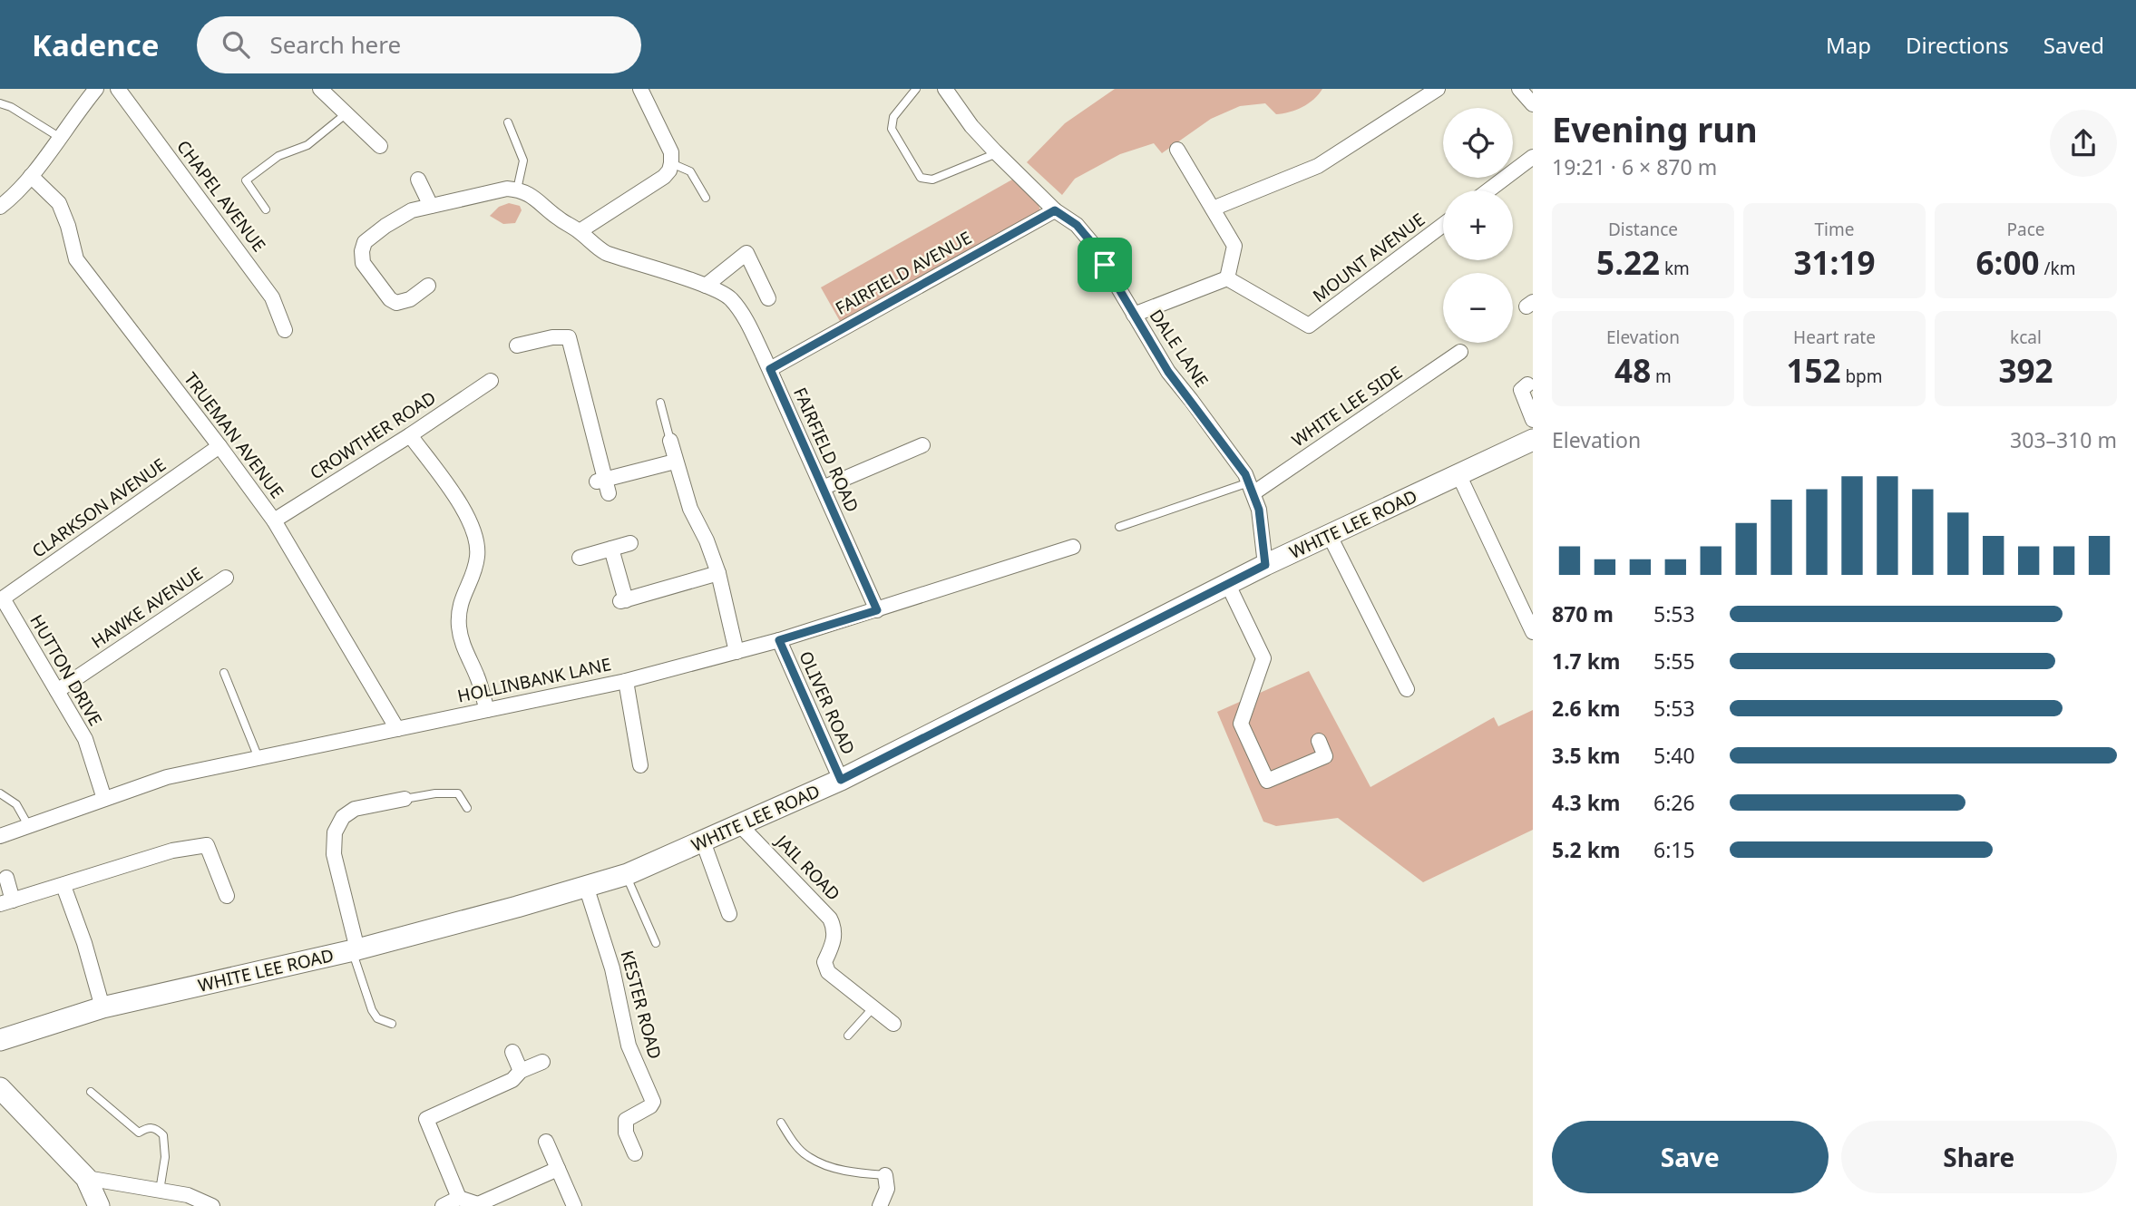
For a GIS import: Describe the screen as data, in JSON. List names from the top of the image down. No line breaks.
{"streets":{"main road":["WHITE LEE ROAD"],"street":["CHAPEL AVENUE","MOUNT AVENUE","FAIRFIELD AVENUE","DALE LANE","WHITE LEE SIDE","TRUEMAN AVENUE","CROWTHER ROAD","FAIRFIELD ROAD","CLARKSON AVENUE","HAWKE AVENUE","HUTTON DRIVE","HOLLINBANK LANE","OLIVER ROAD","JAIL ROAD","KESTER ROAD"]},"crossings":[["FAIRFIELD AVENUE","DALE LANE"],["FAIRFIELD AVENUE","FAIRFIELD ROAD"],["DALE LANE","WHITE LEE SIDE"],["DALE LANE","WHITE LEE ROAD"],["TRUEMAN AVENUE","CROWTHER ROAD"],["TRUEMAN AVENUE","CLARKSON AVENUE"],["TRUEMAN AVENUE","HOLLINBANK LANE"],["FAIRFIELD ROAD","HOLLINBANK LANE"],["CLARKSON AVENUE","HUTTON DRIVE"],["WHITE LEE ROAD","OLIVER ROAD"],["WHITE LEE ROAD","JAIL ROAD"],["WHITE LEE ROAD","KESTER ROAD"],["HAWKE AVENUE","HUTTON DRIVE"],["HUTTON DRIVE","HOLLINBANK LANE"],["HOLLINBANK LANE","OLIVER ROAD"]],"page":{"header":"Kadence","search":"Search here","nav":["Map","Directions","Saved"],"heading":["Evening run","19:21 · 6 × 870 m"],"map_buttons":["+","−"],"stats":[["Distance","5.22 km"],["Time","31:19"],["Pace","6:00 /km"],["Elevation","48 m"],["Heart rate","152 bpm"],["kcal","392"]],"chart":["Elevation","303–310 m"],"list":[{"name":"870 m","note":"5:53"},{"name":"1.7 km","note":"5:55"},{"name":"2.6 km","note":"5:53"},{"name":"3.5 km","note":"5:40"},{"name":"4.3 km","note":"6:26"},{"name":"5.2 km","note":"6:15"}],"buttons":["Save","Share"]}}
